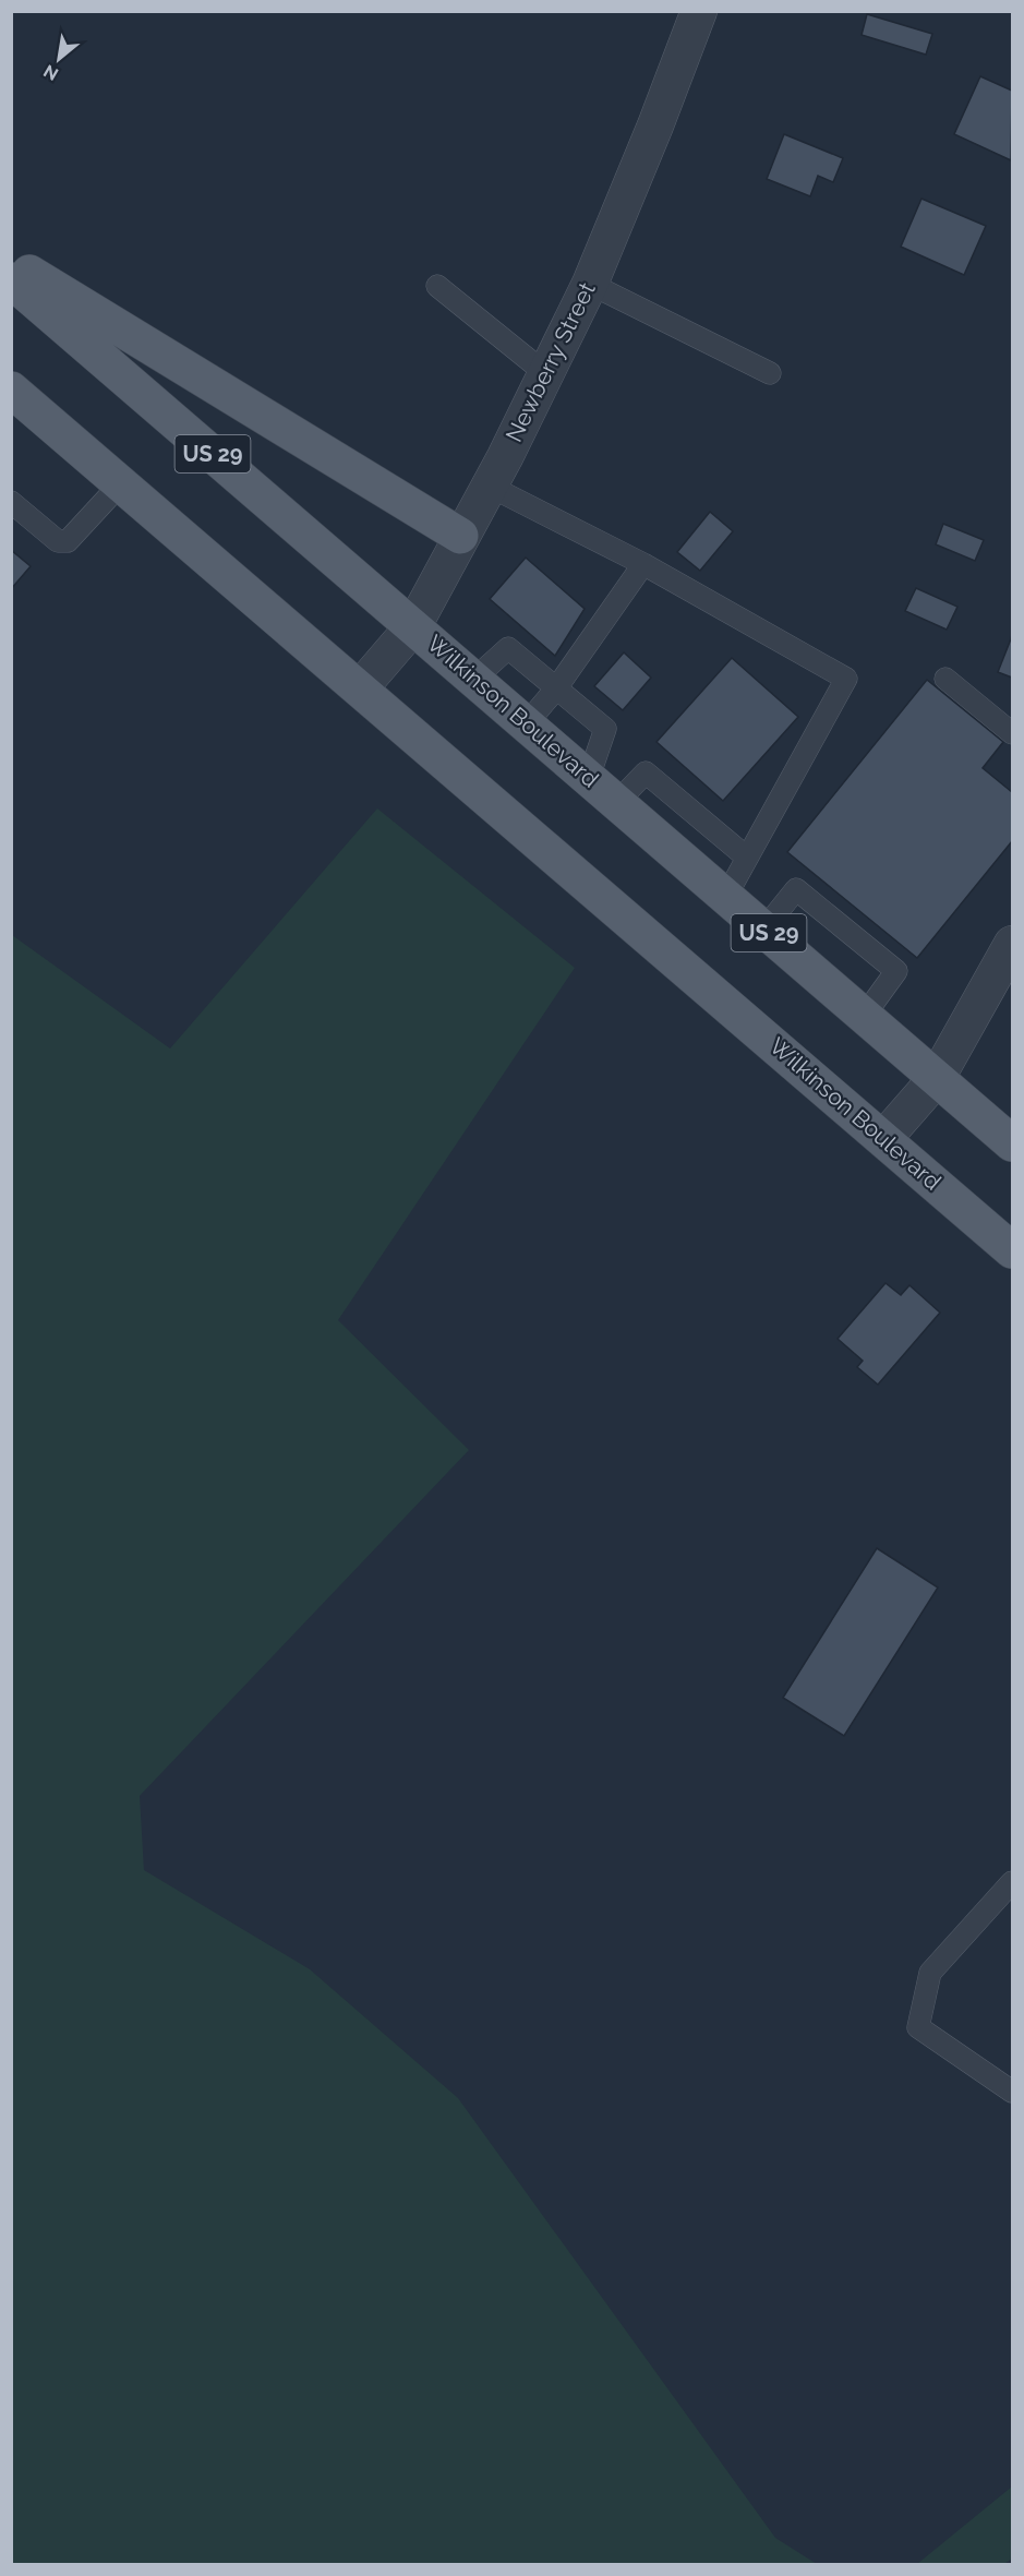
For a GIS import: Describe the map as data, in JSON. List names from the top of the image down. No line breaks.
{"streets":{"main road":["US 29","Wilkinson Boulevard"],"street":["Newberry Street"]},"crossings":[["Newberry Street","Wilkinson Boulevard"]],"north":"bottom left"}
